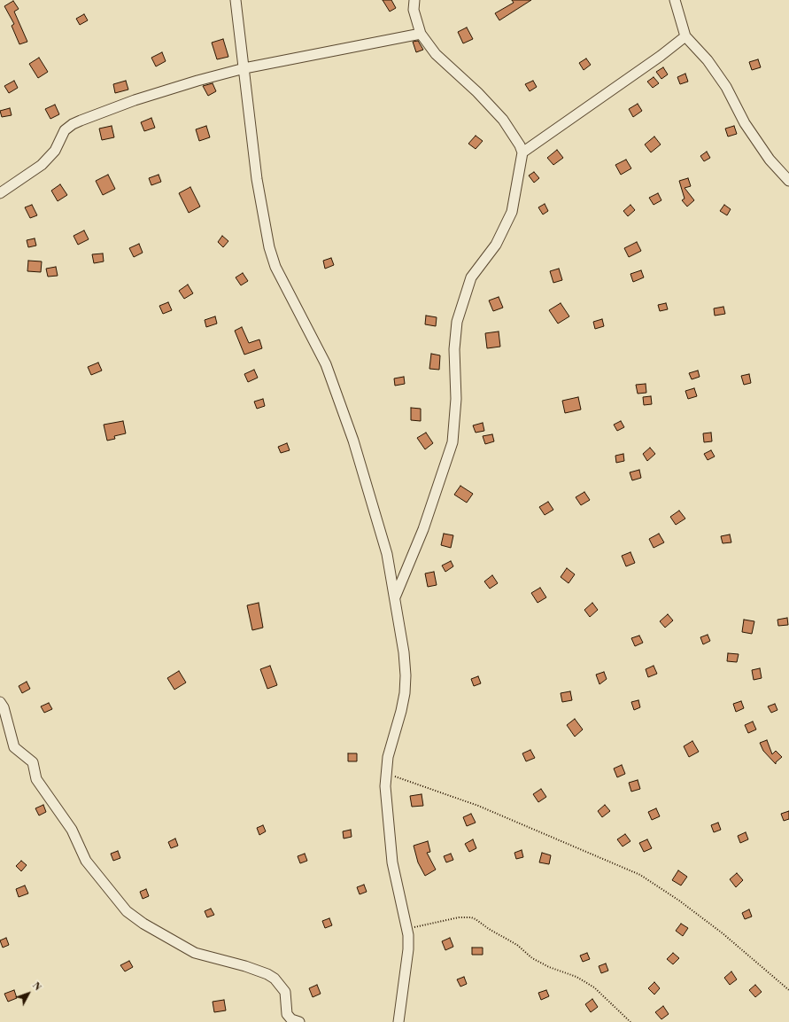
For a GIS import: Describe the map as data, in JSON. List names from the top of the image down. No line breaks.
{"north":"top right"}
